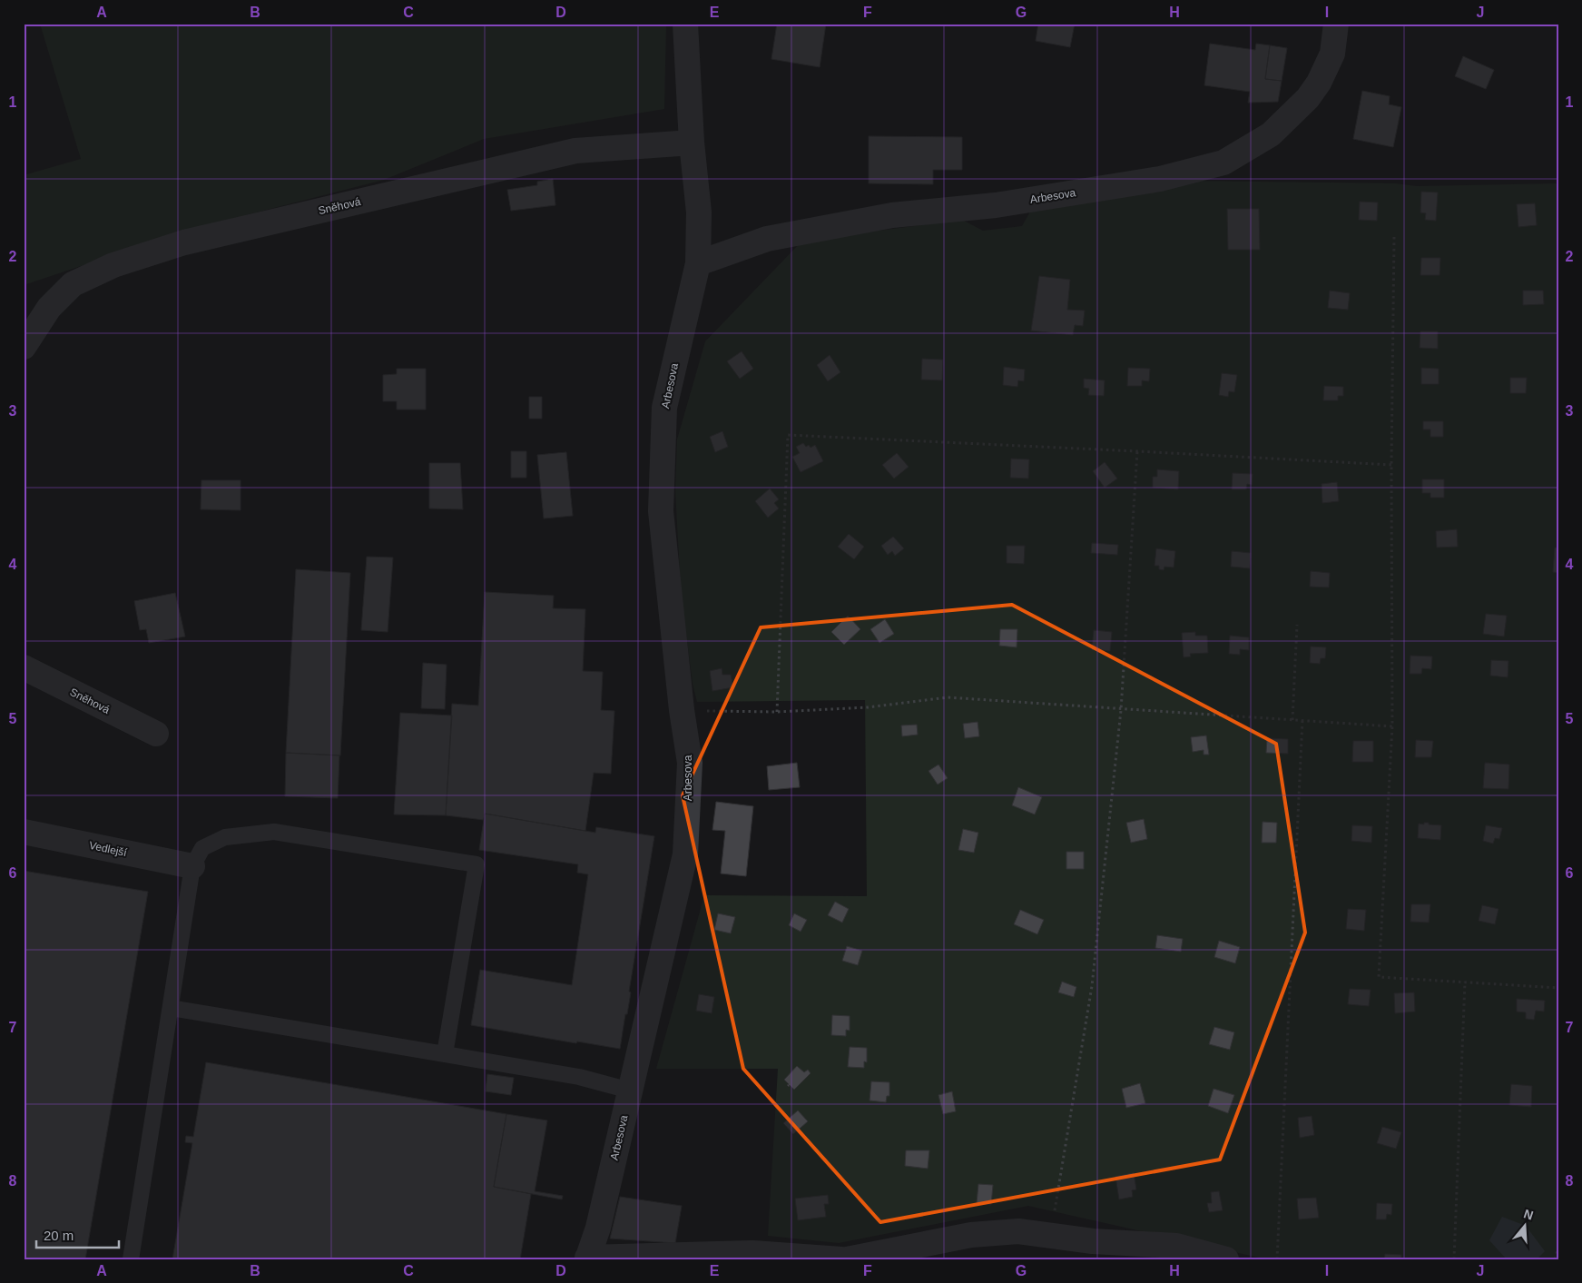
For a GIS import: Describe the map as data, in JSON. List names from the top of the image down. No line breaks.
{"streets":{"street":["Arbesova","Sněhová","Vedlejší"]},"crossings":[["Arbesova","Sněhová"]],"scale_bar":"20 m","north":"top","grid":{"columns":["A","B","C","D","E","F","G","H","I","J"],"rows":["1","2","3","4","5","6","7","8"]}}
